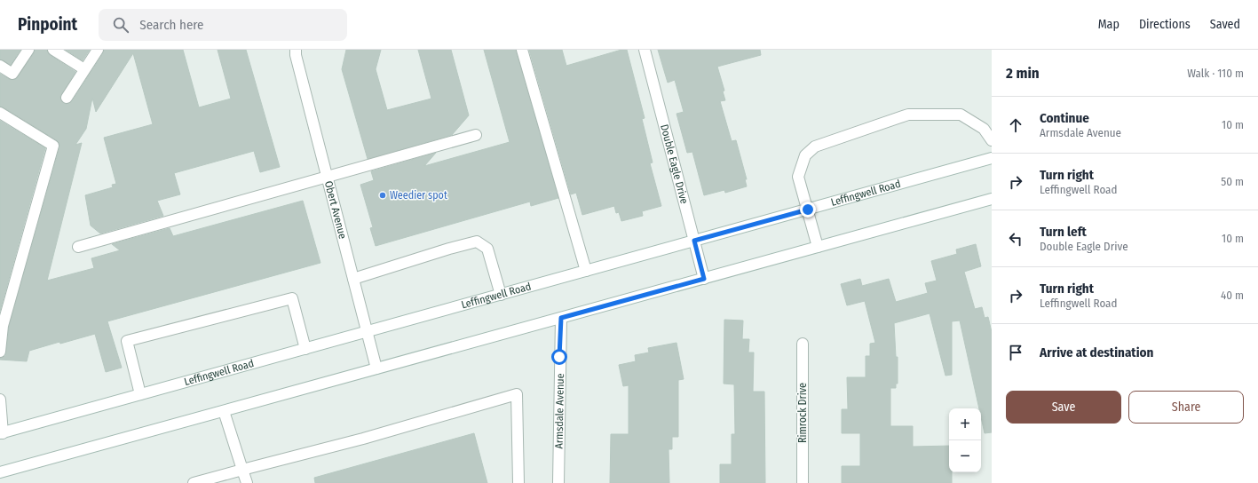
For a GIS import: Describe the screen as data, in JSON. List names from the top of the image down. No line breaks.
{"streets":{"main road":["Double Eagle Drive","Leffingwell Road","Obert Avenue","Armsdale Avenue","Rimrock Drive"]},"crossings":[["Double Eagle Drive","Leffingwell Road"],["Leffingwell Road","Obert Avenue"]],"places":["Weedier spot"],"page":{"header":"Pinpoint","search":"Search here","nav":["Map","Directions","Saved"],"heading":["2 min","Walk · 110 m"],"list":[["Continue","Armsdale Avenue","10 m"],["Turn right","Leffingwell Road","50 m"],["Turn left","Double Eagle Drive","10 m"],["Turn right","Leffingwell Road","40 m"],"Arrive at destination"],"buttons":["Save","Share"],"map_buttons":["+","−"]}}
